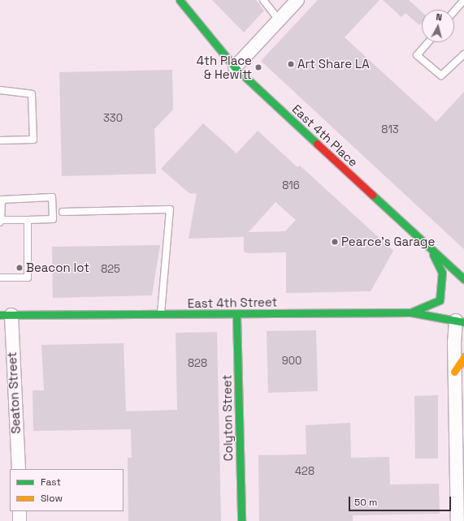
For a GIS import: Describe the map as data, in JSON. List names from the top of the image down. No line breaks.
{"streets":{"main road":["East 4th Place","East 4th Street","Colyton Street"],"street":["Seaton Street"]},"crossings":[["East 4th Street","Seaton Street"],["East 4th Street","Colyton Street"]],"places":["Art Share LA","4th Place & Hewitt","Pearce's Garage","Beacon lot"],"house_numbers":["330","813","816","825","900","828","428"],"legend":["Fast","Slow"],"scale_bar":"50 m","north":"top"}
